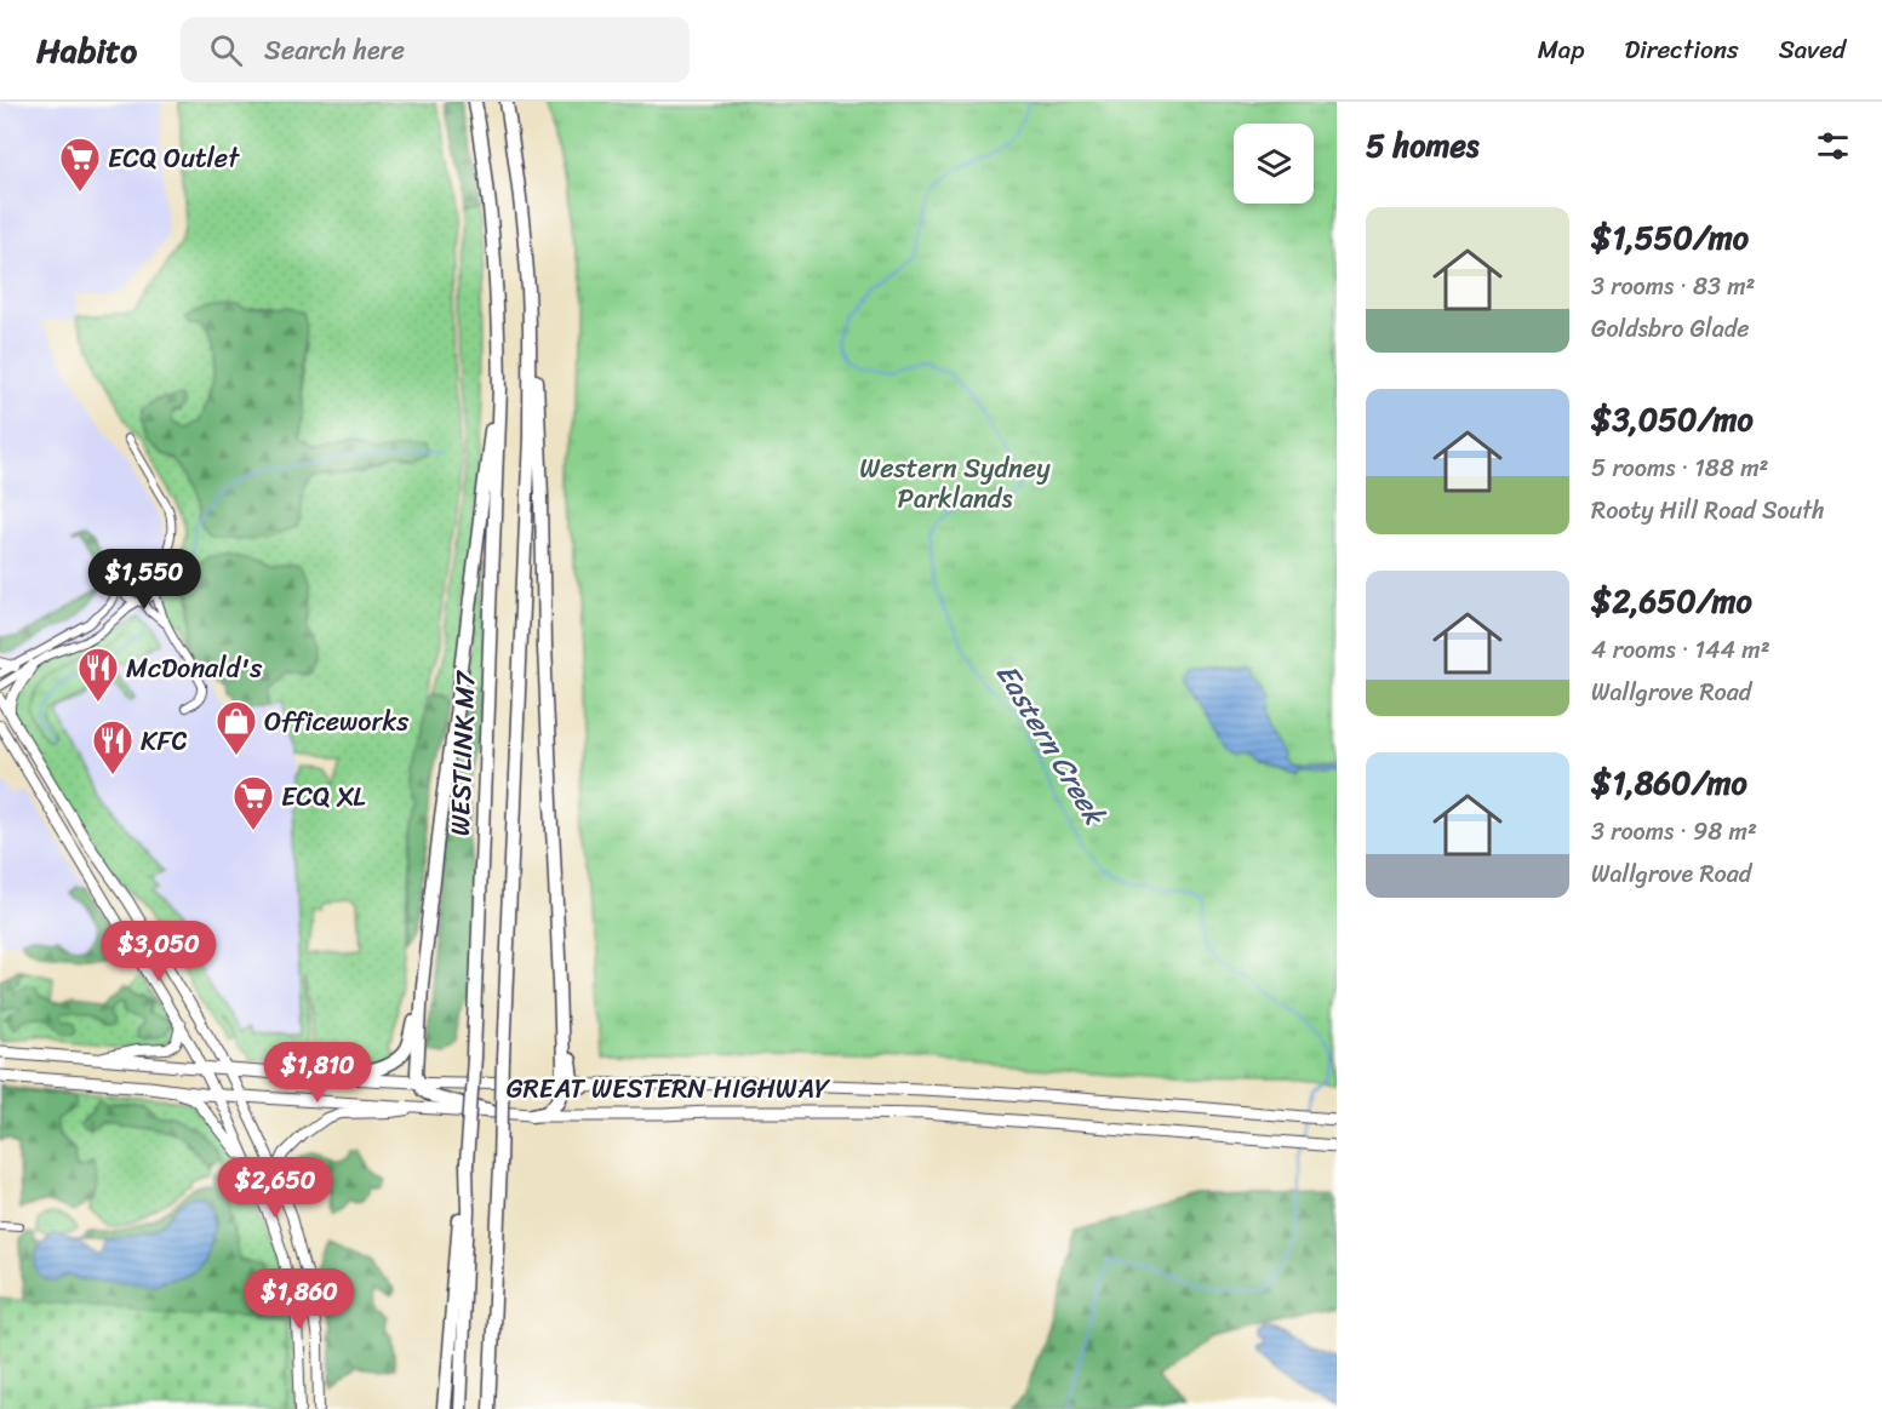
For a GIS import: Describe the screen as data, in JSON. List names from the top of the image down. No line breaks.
{"streets":{"highway":["WESTLINK M7","GREAT WESTERN HIGHWAY"]},"water":["Eastern Creek"],"parks":["Western Sydney Parklands"],"places":{"supermarket":["ECQ Outlet","ECQ XL"],"restaurant":["McDonald's","KFC"],"shop":["Officeworks"]},"page":{"header":"Habito","search":"Search here","nav":["Map","Directions","Saved"],"heading":"5 homes","list":[{"name":"$1,550/mo","note":"3 rooms · 83 m² · Goldsbro Glade"},{"name":"$3,050/mo","note":"5 rooms · 188 m² · Rooty Hill Road South"},{"name":"$2,650/mo","note":"4 rooms · 144 m² · Wallgrove Road"},{"name":"$1,860/mo","note":"3 rooms · 98 m² · Wallgrove Road"}],"price":["$1,550","$3,050","$1,810","$2,650","$1,860"]}}
